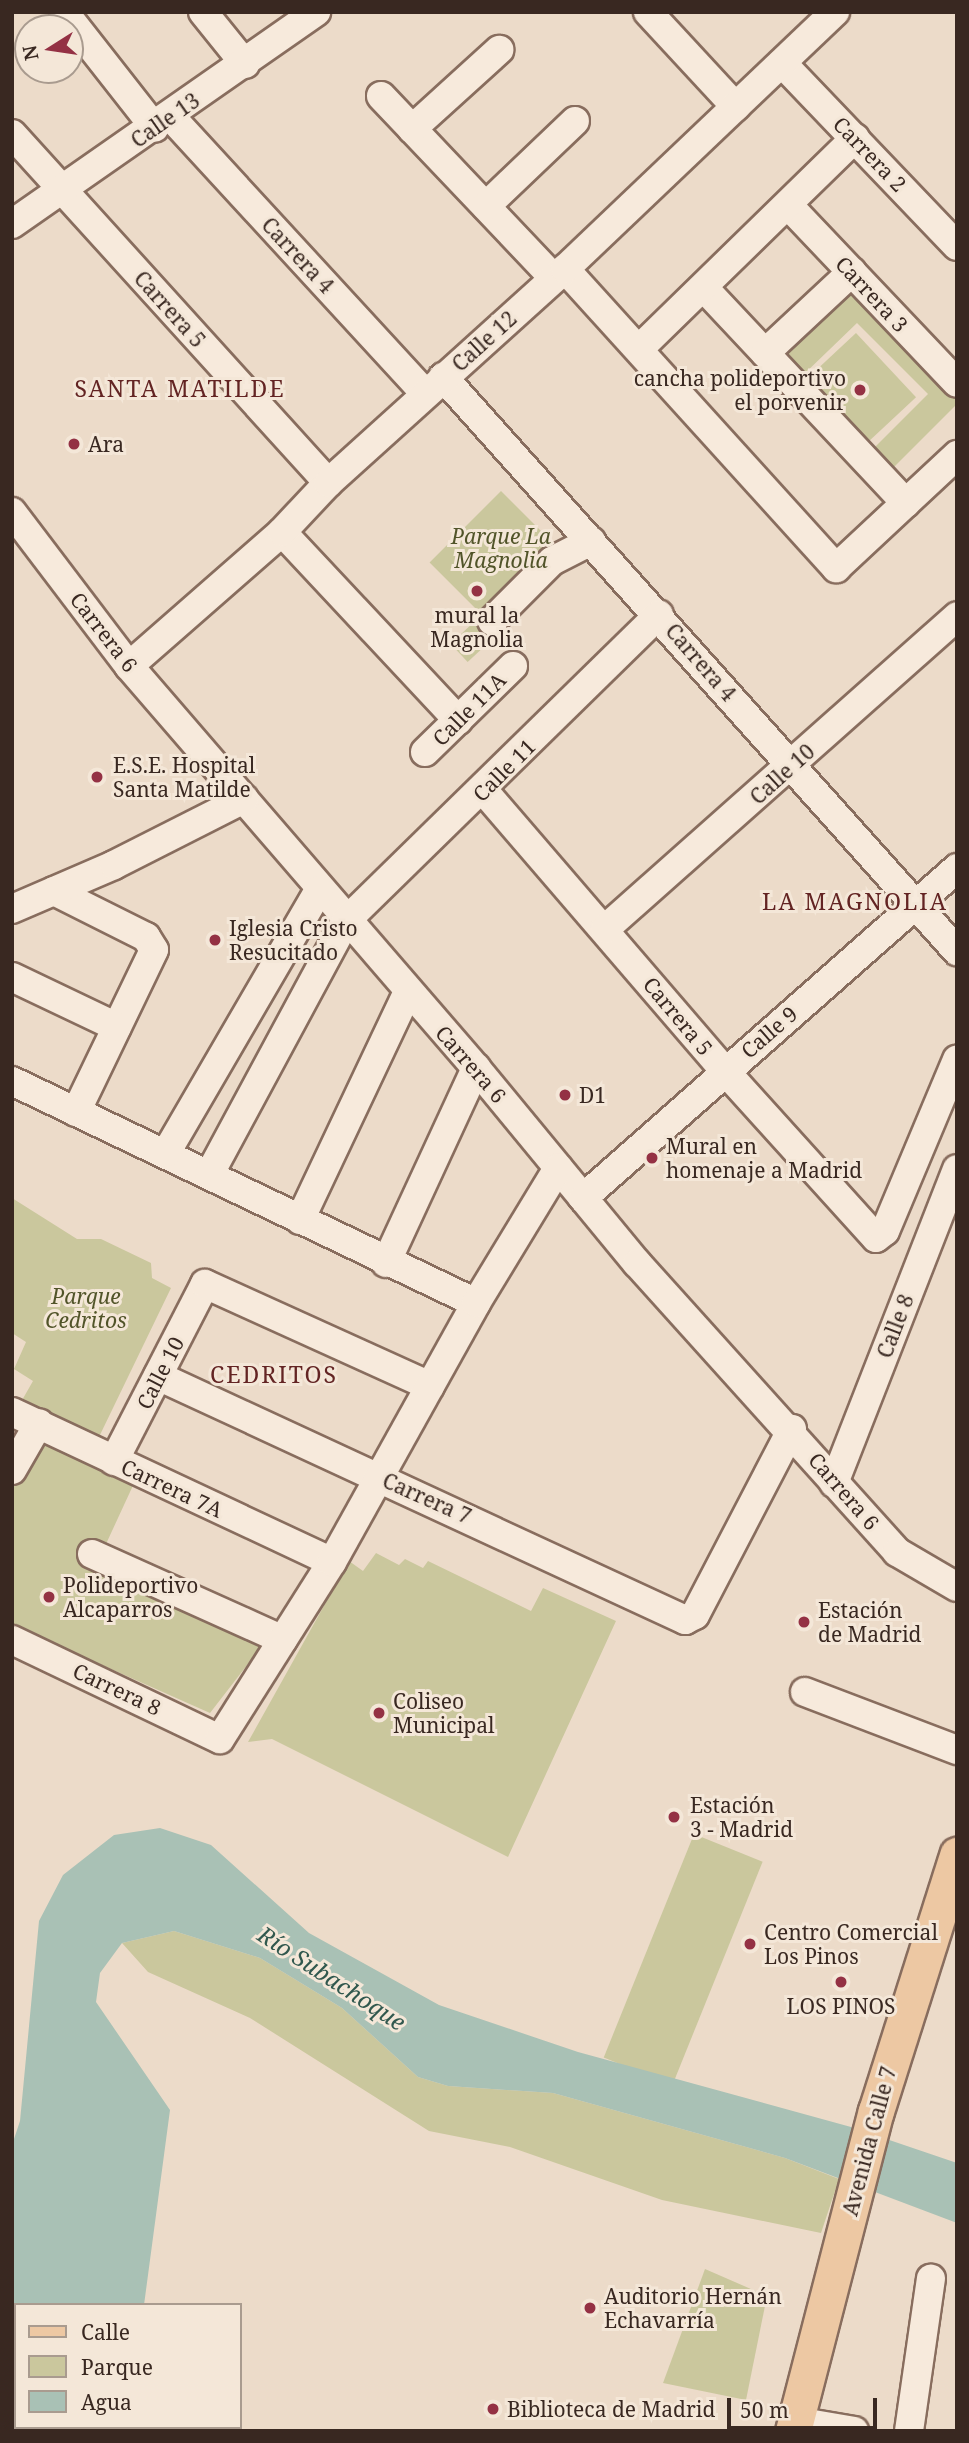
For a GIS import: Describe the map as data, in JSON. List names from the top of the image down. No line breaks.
{"streets":{"main road":["Avenida Calle 7"],"street":["Calle 13","Carrera 2","Carrera 4","Carrera 3","Carrera 5","Calle 12","Carrera 6","Calle 11A","Calle 11","Calle 10","Calle 9","Calle 8","Carrera 7A","Carrera 7","Carrera 8"]},"crossings":[["Calle 13","Carrera 4"],["Calle 13","Carrera 5"],["Carrera 2","Calle 12"],["Carrera 4","Calle 12"],["Carrera 4","Calle 11"],["Carrera 4","Calle 10"],["Carrera 4","Calle 9"],["Carrera 5","Calle 12"],["Carrera 5","Calle 11"],["Carrera 5","Calle 10"],["Carrera 5","Calle 9"],["Calle 12","Carrera 6"],["Carrera 6","Calle 11"],["Carrera 6","Calle 9"],["Carrera 6","Calle 8"],["Carrera 6","Carrera 7"],["Calle 10","Carrera 7A"],["Calle 10","Carrera 7"]],"districts":["SANTA MATILDE","LA MAGNOLIA","CEDRITOS"],"water":["Río Subachoque"],"parks":["Parque La Magnolia","Parque Cedritos"],"places":["cancha polideportivo el porvenir","Ara","mural la Magnolia","E.S.E. Hospital Santa Matilde","Iglesia Cristo Resucitado","D1","Mural en homenaje a Madrid","Polideportivo Alcaparros","Estación de Madrid","Coliseo Municipal","Estación 3 - Madrid","Centro Comercial Los Pinos","LOS PINOS","Auditorio Hernán Echavarría","Biblioteca de Madrid"],"legend":["Calle","Parque","Agua"],"scale_bar":"50 m","north":"left"}
